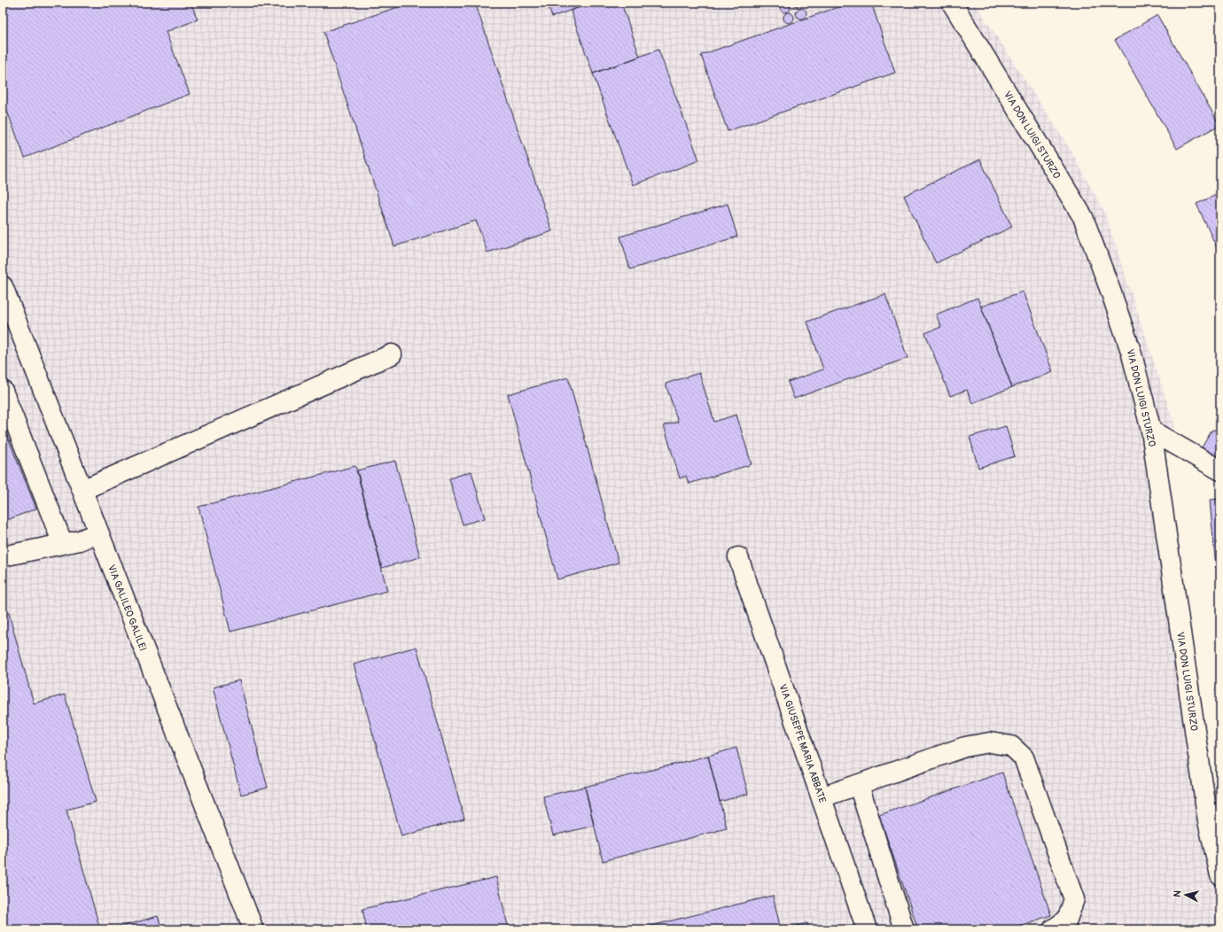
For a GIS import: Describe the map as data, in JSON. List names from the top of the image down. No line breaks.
{"streets":{"street":["VIA DON LUIGI STURZO","VIA GALILEO GALILEI","VIA GIUSEPPE MARIA ABBATE"]},"north":"left"}
